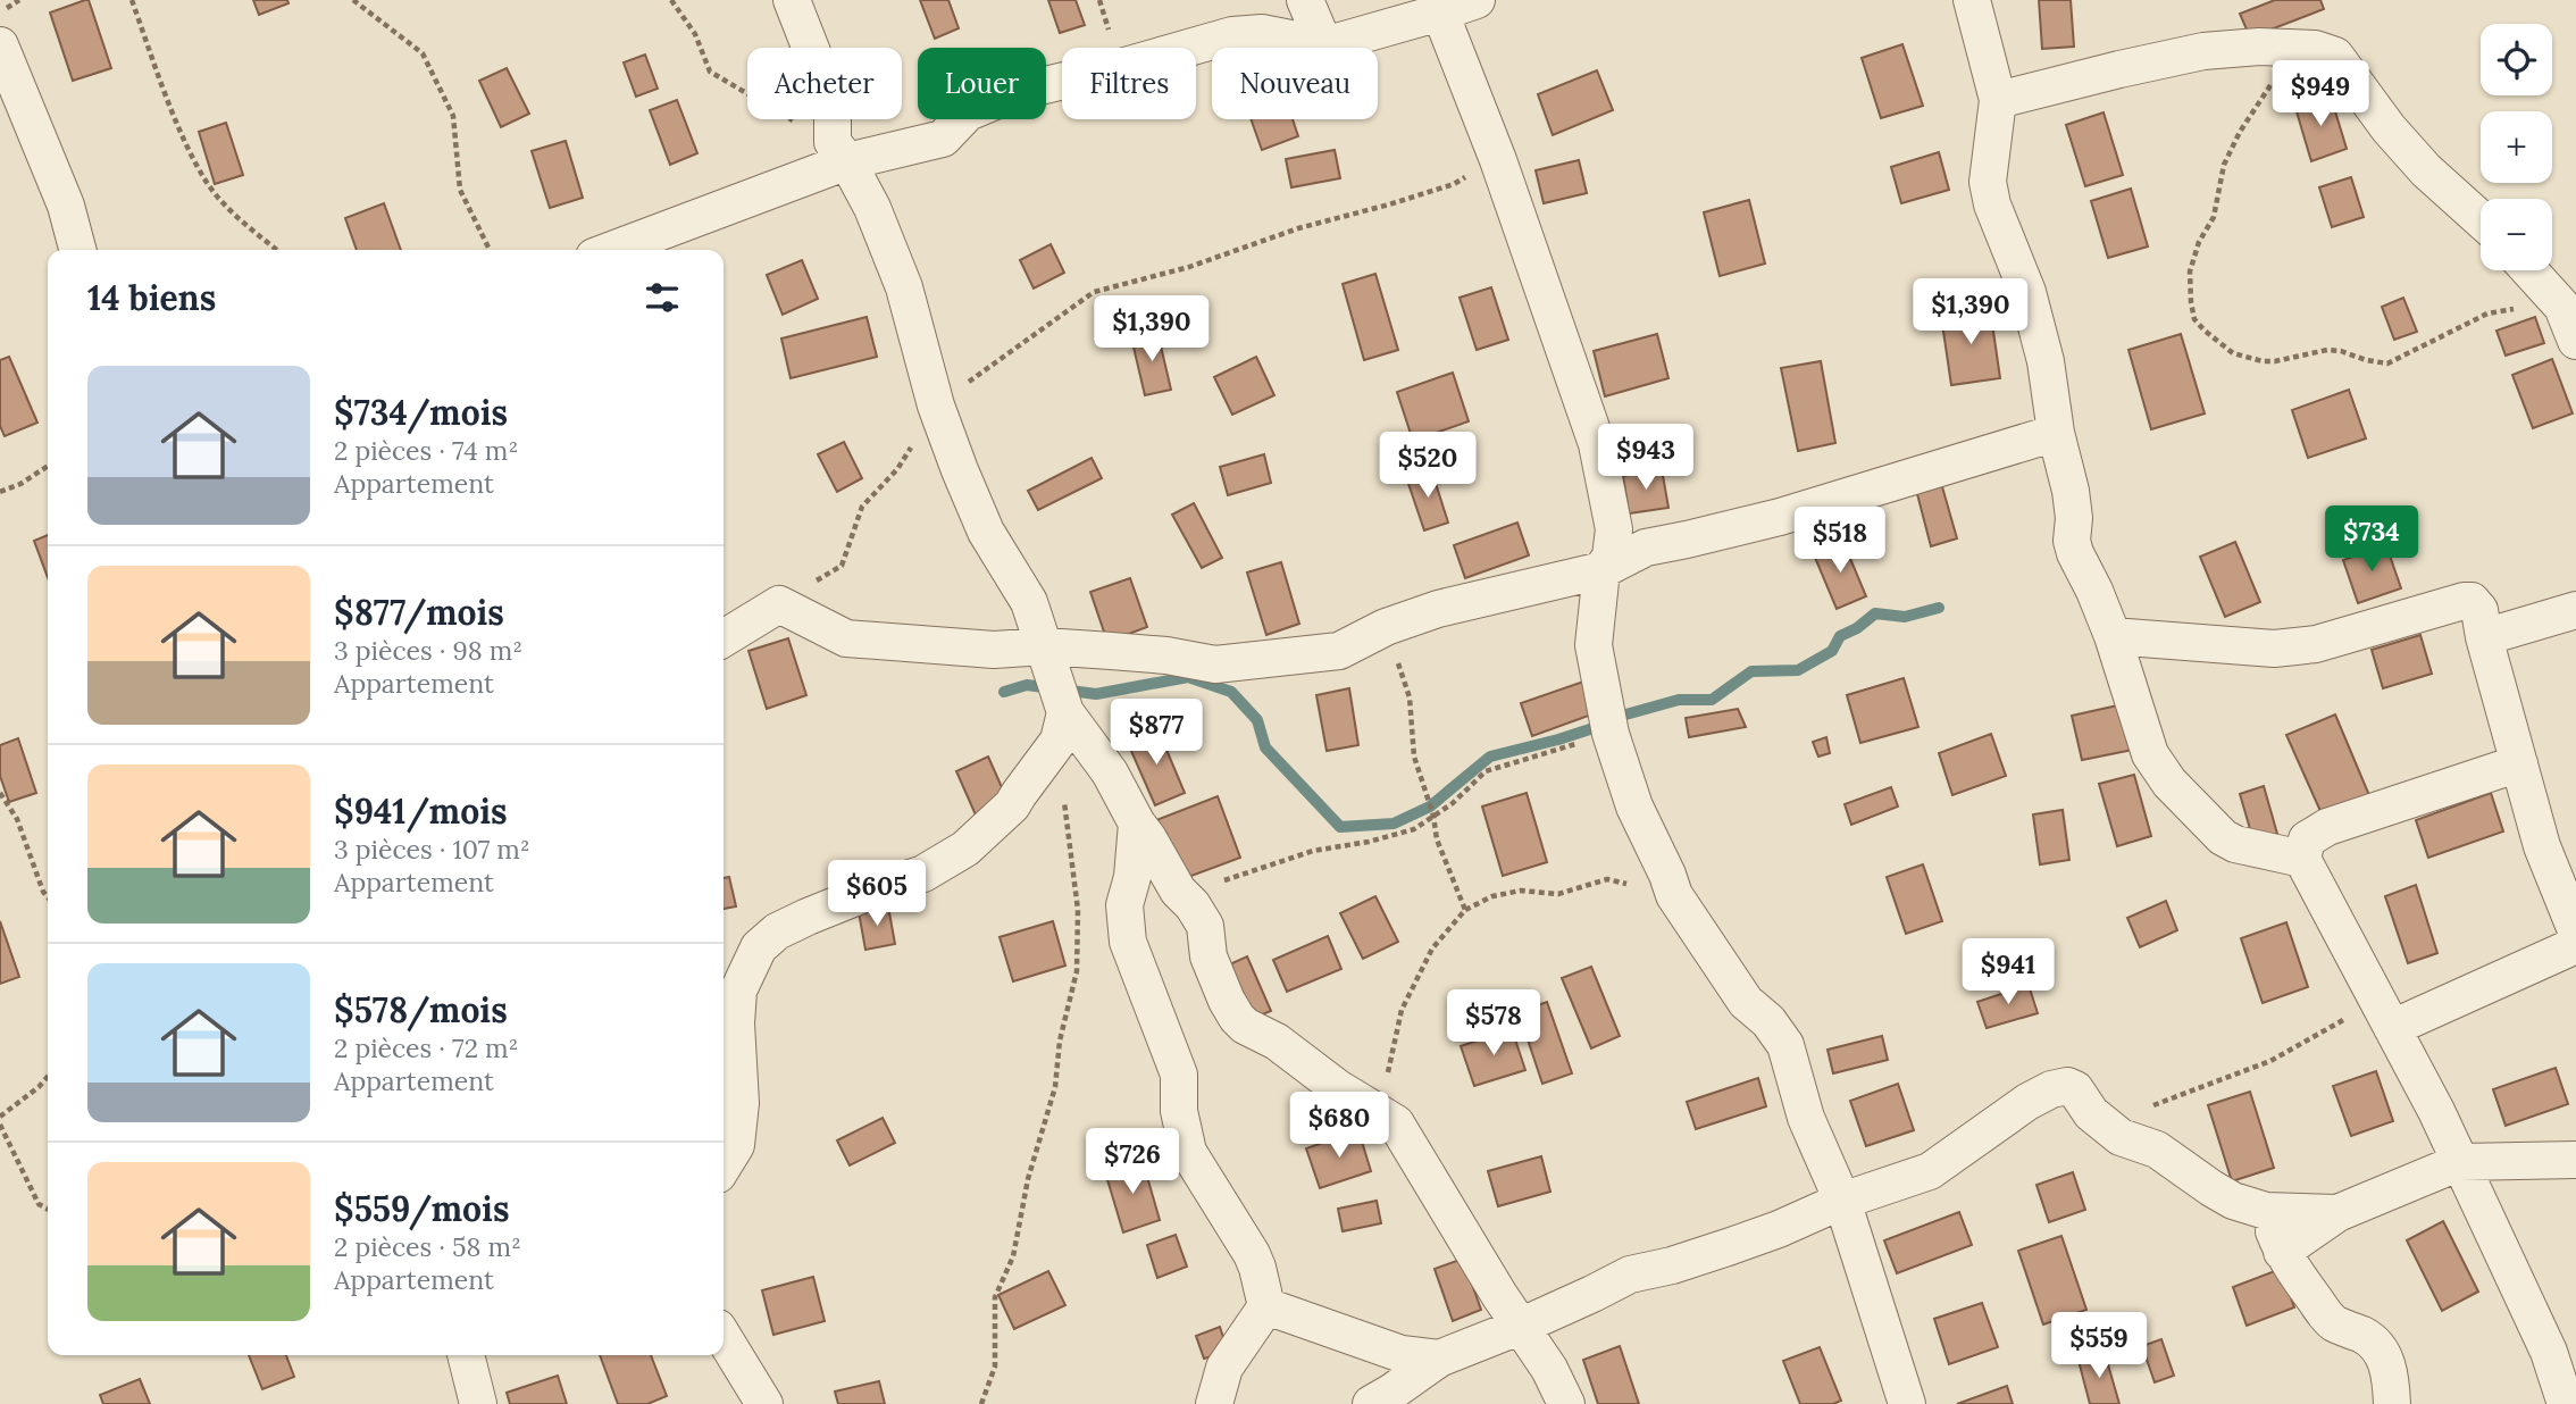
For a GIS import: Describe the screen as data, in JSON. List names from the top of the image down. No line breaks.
{"page":{"map_buttons":["+","−"],"chip":["Acheter","Louer","Filtres","Nouveau"],"price":["$949","$1,390","$1,390","$943","$520","$734","$518","$877","$605","$941","$578","$680","$726","$559"],"heading":"14 biens","list":[{"name":"$734/mois","note":"2 pièces · 74 m² · Appartement"},{"name":"$877/mois","note":"3 pièces · 98 m² · Appartement"},{"name":"$941/mois","note":"3 pièces · 107 m² · Appartement"},{"name":"$578/mois","note":"2 pièces · 72 m² · Appartement"},{"name":"$559/mois","note":"2 pièces · 58 m² · Appartement"}]}}
